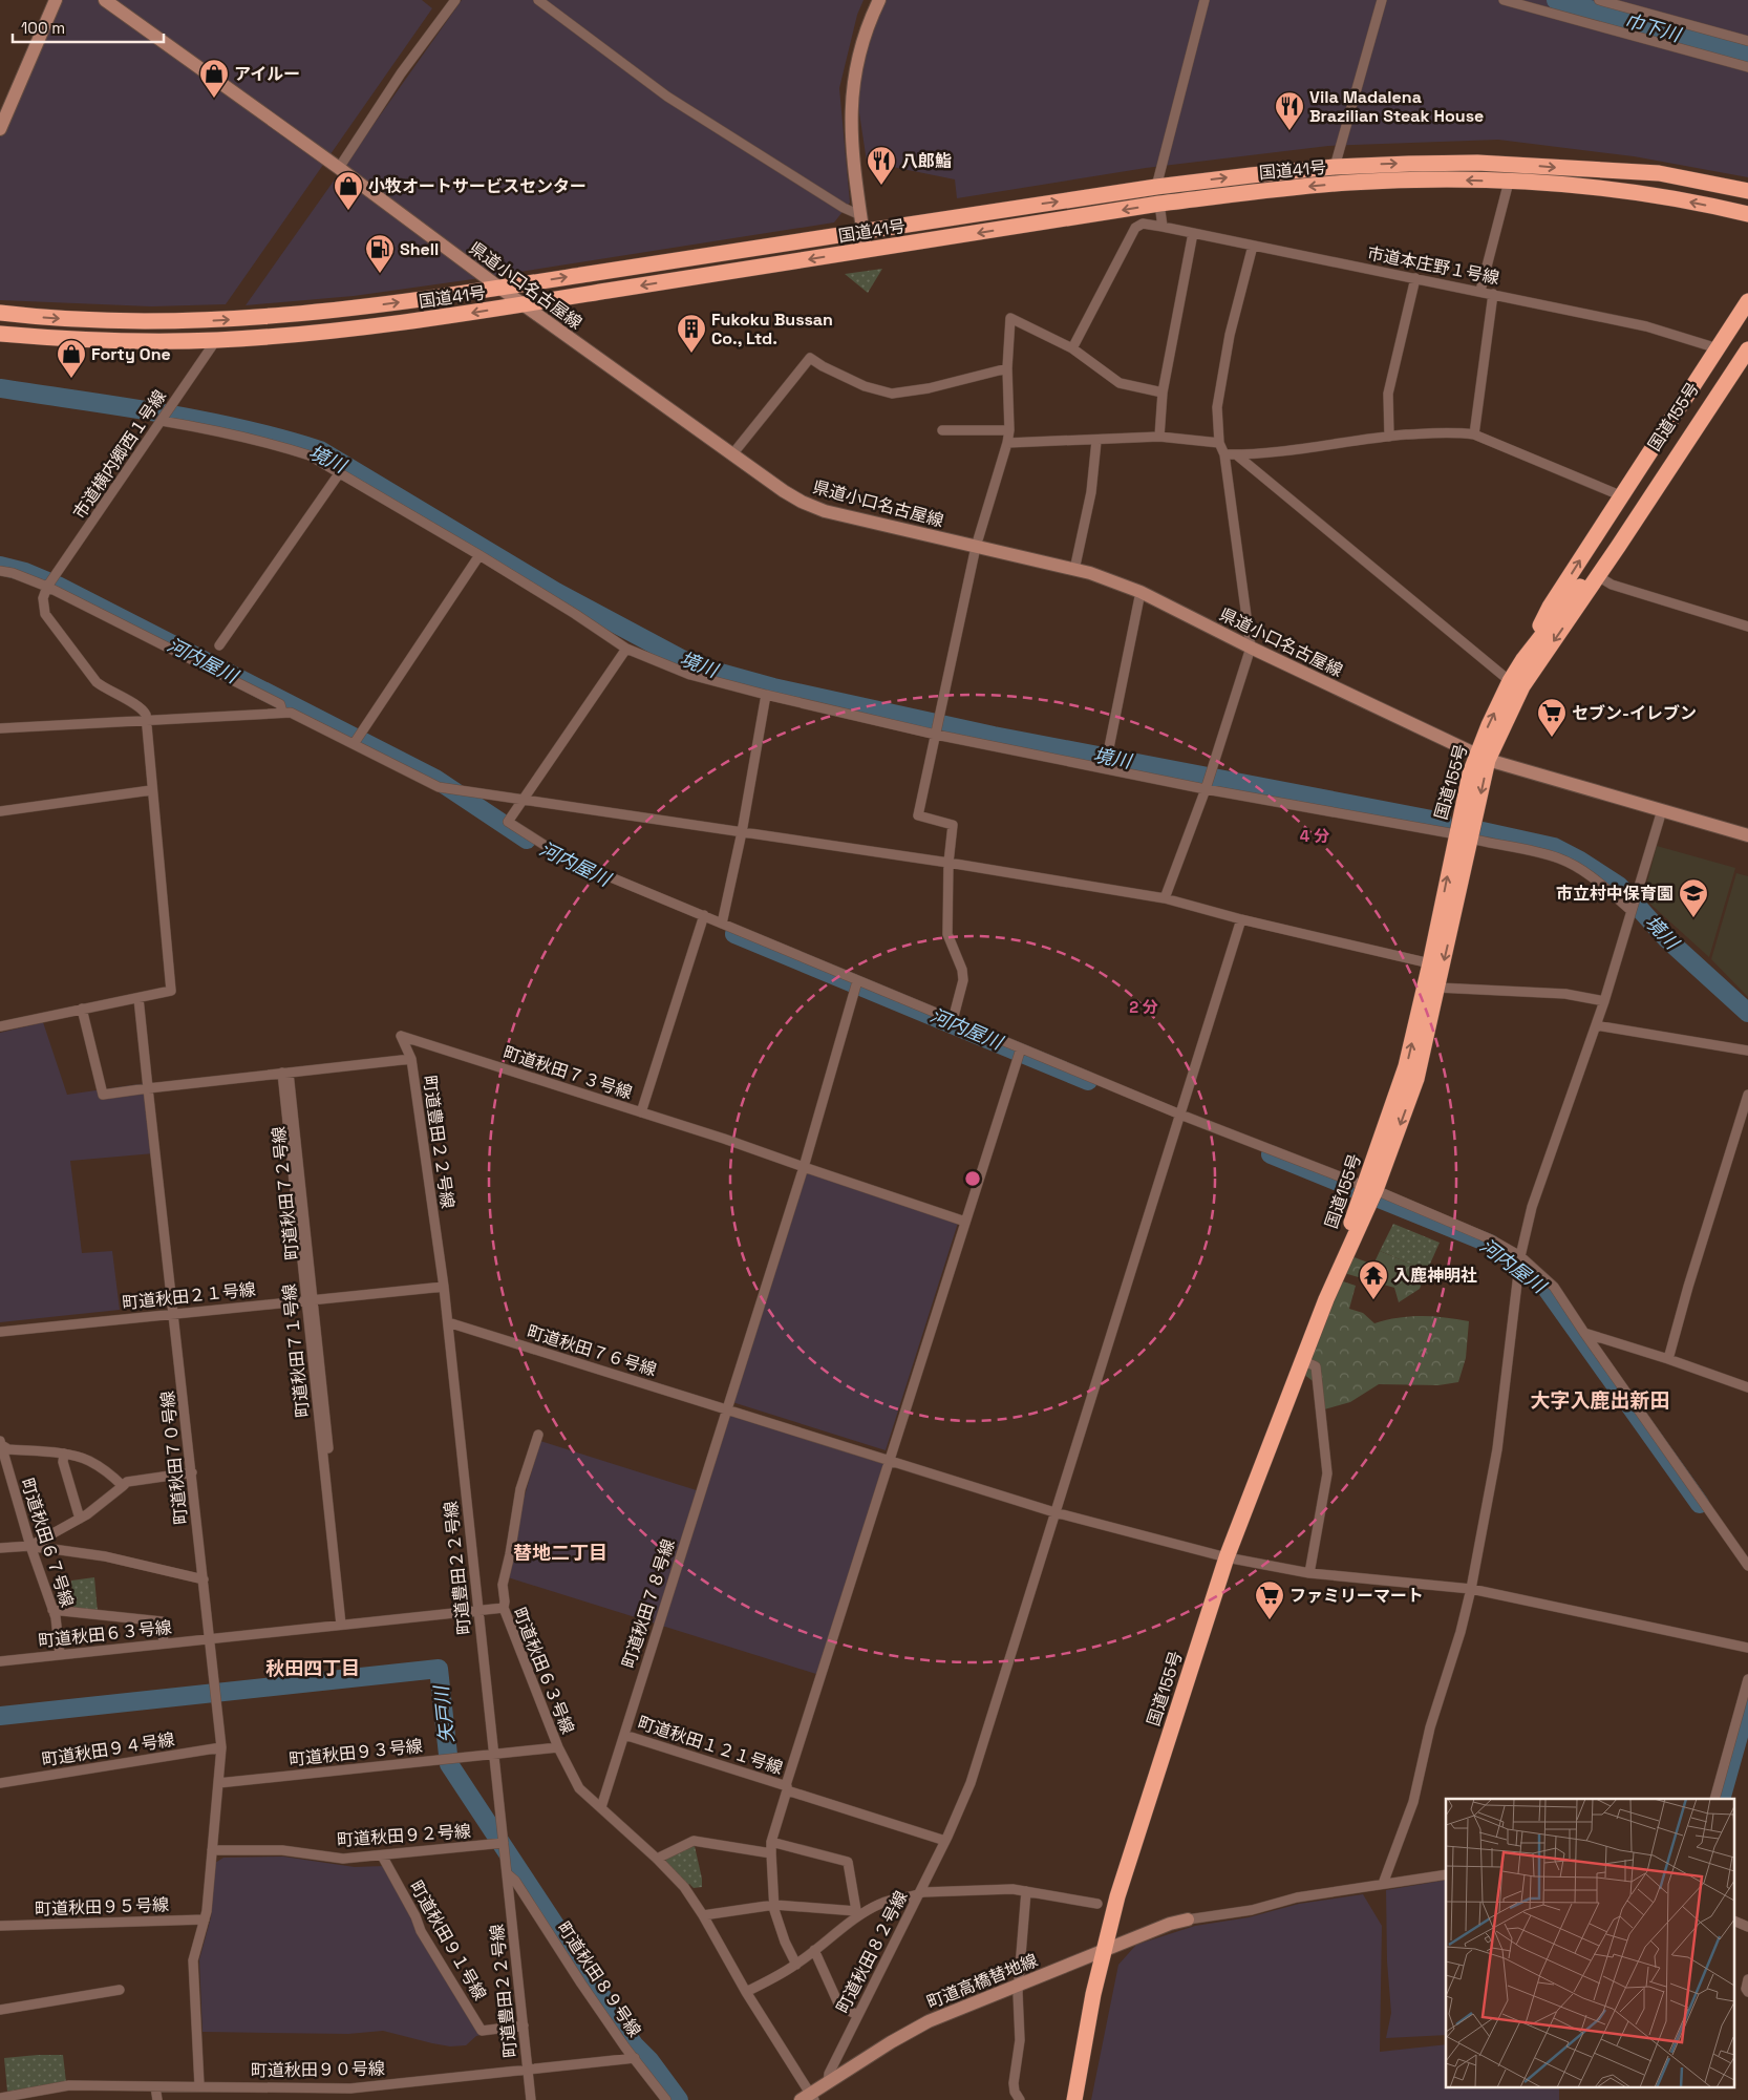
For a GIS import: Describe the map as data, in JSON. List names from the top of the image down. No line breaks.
{"streets":{"highway":["国道41号","国道155号"],"main road":["県道小口名古屋線","町道高橋替地線"],"street":["市道本庄野１号線","市道横内郷西１号線","町道秋田７３号線","町道豊田２２号線","町道秋田２１号線","町道秋田７１号線","町道秋田７６号線","町道秋田７０号線","町道秋田６７号線","町道秋田７８号線","町道秋田６３号線","町道秋田１２１号線","町道秋田９４号線","町道秋田９３号線","町道秋田９２号線","町道秋田９５号線","町道秋田９１号線","町道秋田８２号線","町道秋田８９号線","町道秋田９０号線"]},"crossings":[["国道41号","県道小口名古屋線"],["国道41号","市道横内郷西１号線"],["県道小口名古屋線","国道155号"],["国道155号","町道秋田７６号線"],["国道155号","町道高橋替地線"],["町道秋田７３号線","町道豊田２２号線"],["町道秋田７３号線","町道秋田７８号線"],["町道豊田２２号線","町道秋田２１号線"],["町道豊田２２号線","町道秋田７６号線"],["町道豊田２２号線","町道秋田６３号線"],["町道豊田２２号線","町道秋田９３号線"],["町道豊田２２号線","町道秋田９２号線"],["町道豊田２２号線","町道秋田９１号線"],["町道豊田２２号線","町道秋田８９号線"],["町道豊田２２号線","町道秋田９０号線"],["町道秋田２１号線","町道秋田７１号線"],["町道秋田２１号線","町道秋田７０号線"],["町道秋田７１号線","町道秋田６３号線"],["町道秋田７６号線","町道秋田７８号線"],["町道秋田７６号線","町道秋田８２号線"],["町道秋田７０号線","町道秋田６３号線"],["町道秋田７０号線","町道秋田９４号線"],["町道秋田７０号線","町道秋田９３号線"],["町道秋田７０号線","町道秋田９２号線"],["町道秋田７０号線","町道秋田９５号線"],["町道秋田７０号線","町道秋田９０号線"],["町道秋田６７号線","町道秋田６３号線"],["町道秋田７８号線","町道秋田６３号線"],["町道秋田７８号線","町道秋田１２１号線"],["町道秋田６３号線","町道秋田９３号線"],["町道秋田６３号線","町道高橋替地線"],["町道秋田１２１号線","町道秋田８２号線"],["町道秋田９２号線","町道秋田９１号線"],["町道秋田８２号線","町道高橋替地線"],["町道秋田８９号線","町道秋田９０号線"]],"districts":["大字入鹿出新田","替地二丁目","秋田四丁目"],"water":["巾下川","境川","河内屋川","矢戸川"],"places":{"shop":["アイルー","小牧オートサービスセンター","Forty One"],"restaurant":["Vila Madalena Brazilian Steak House","八郎鮨"],"fuel station":["Shell"],"building":["Fukoku Bussan Co., Ltd."],"supermarket":["セブン-イレブン","ファミリーマート"],"school or university":["市立村中保育園"],"temple":["入鹿神明社"]},"scale_bar":"100 m","rings":["4 分","2 分"]}
